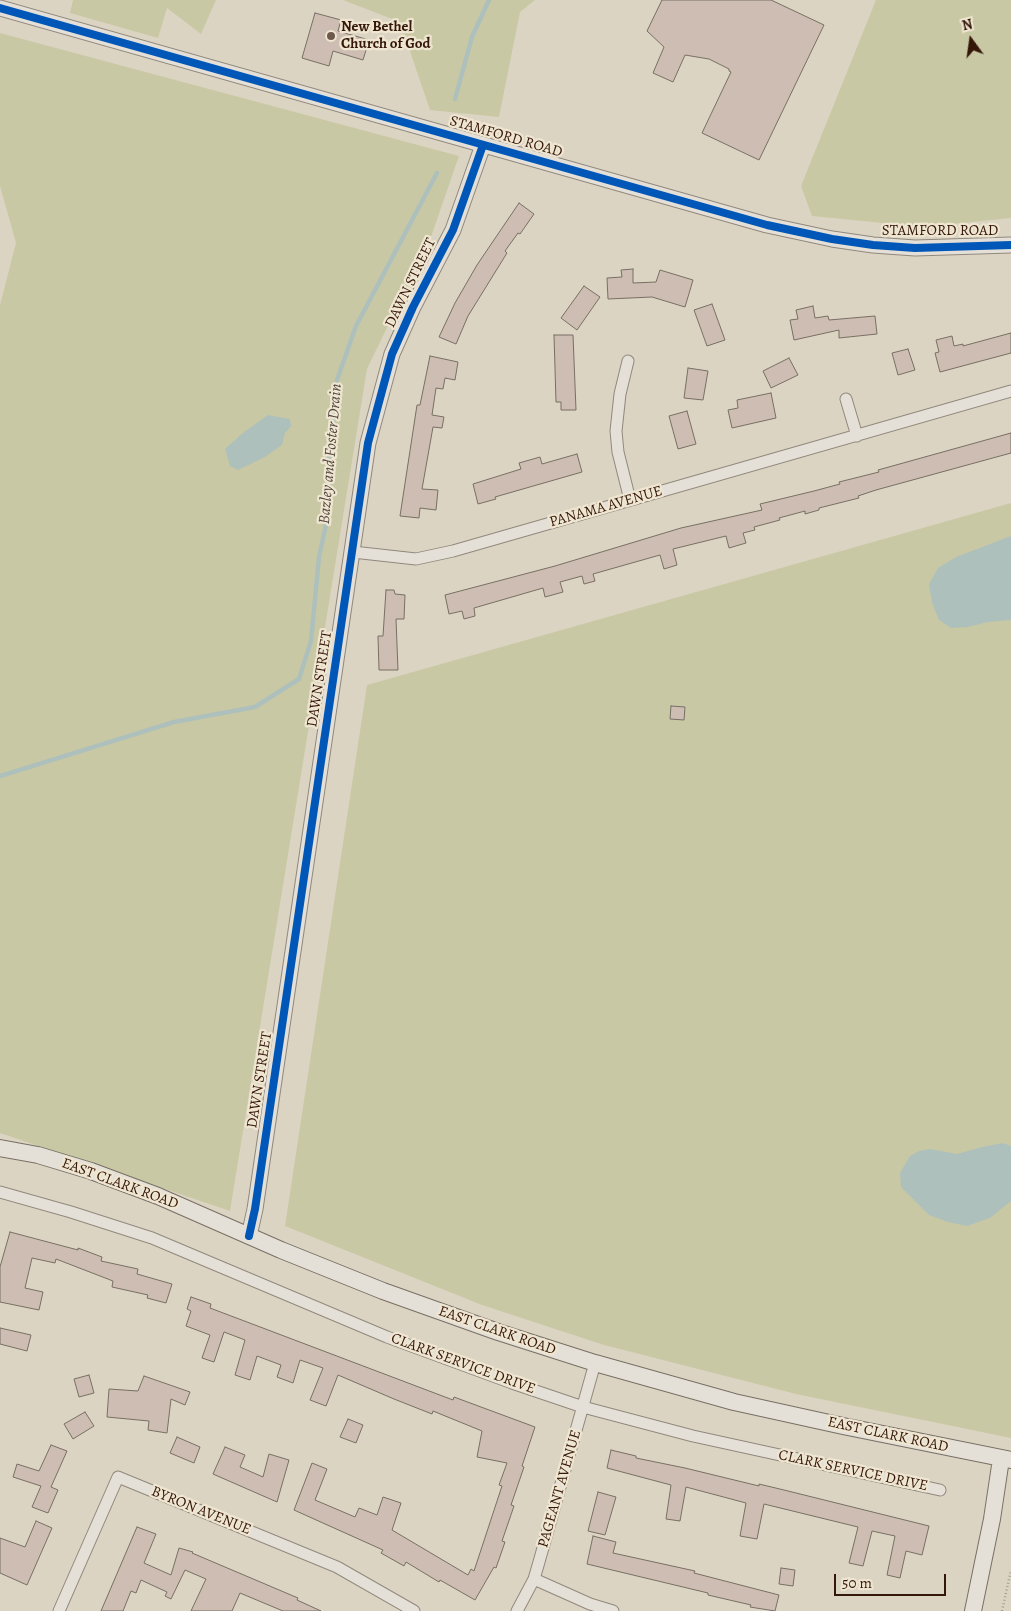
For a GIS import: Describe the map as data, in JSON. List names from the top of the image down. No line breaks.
{"streets":{"main road":["EAST CLARK ROAD"],"street":["STAMFORD ROAD","DAWN STREET","PANAMA AVENUE","CLARK SERVICE DRIVE","PAGEANT AVENUE","BYRON AVENUE"]},"crossings":[["STAMFORD ROAD","DAWN STREET"],["DAWN STREET","PANAMA AVENUE"],["DAWN STREET","EAST CLARK ROAD"],["EAST CLARK ROAD","PAGEANT AVENUE"],["CLARK SERVICE DRIVE","PAGEANT AVENUE"]],"water":["Bazley and Foster Drain"],"places":["New Bethel Church of God"],"scale_bar":"50 m","north":"top"}
